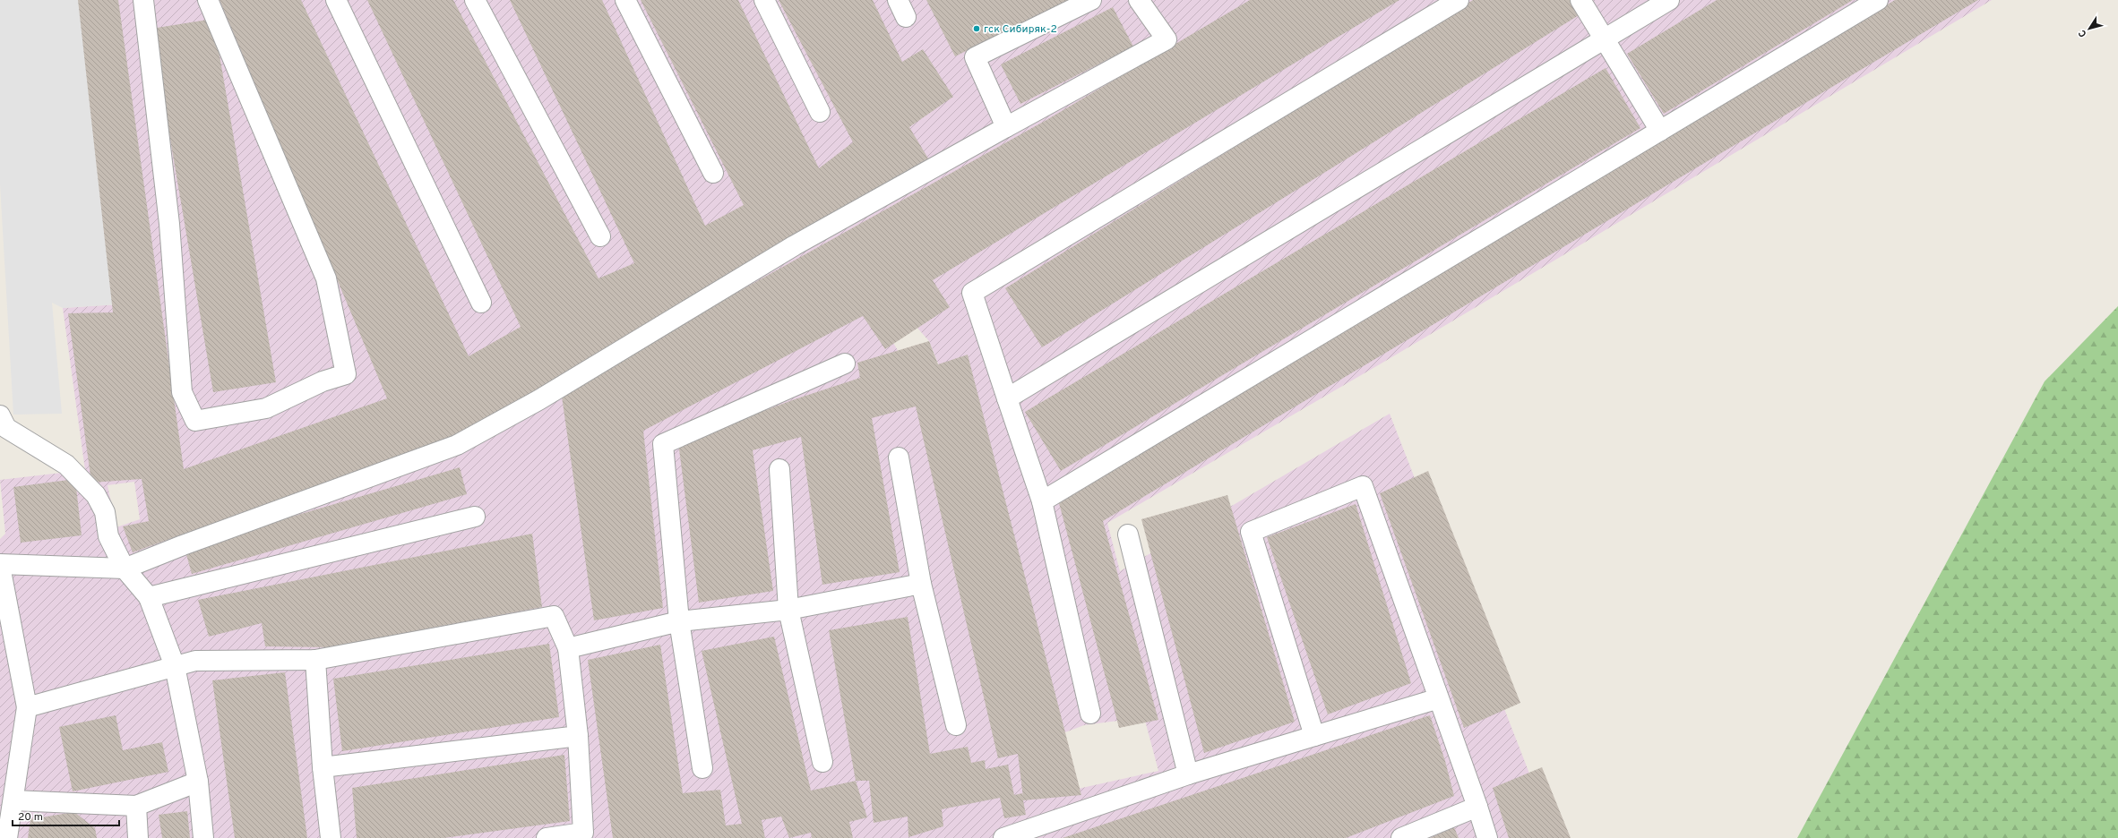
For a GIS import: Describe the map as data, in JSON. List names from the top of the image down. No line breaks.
{"places":["гск Сибиряк-2"],"scale_bar":"20 m","north":"bottom left"}
